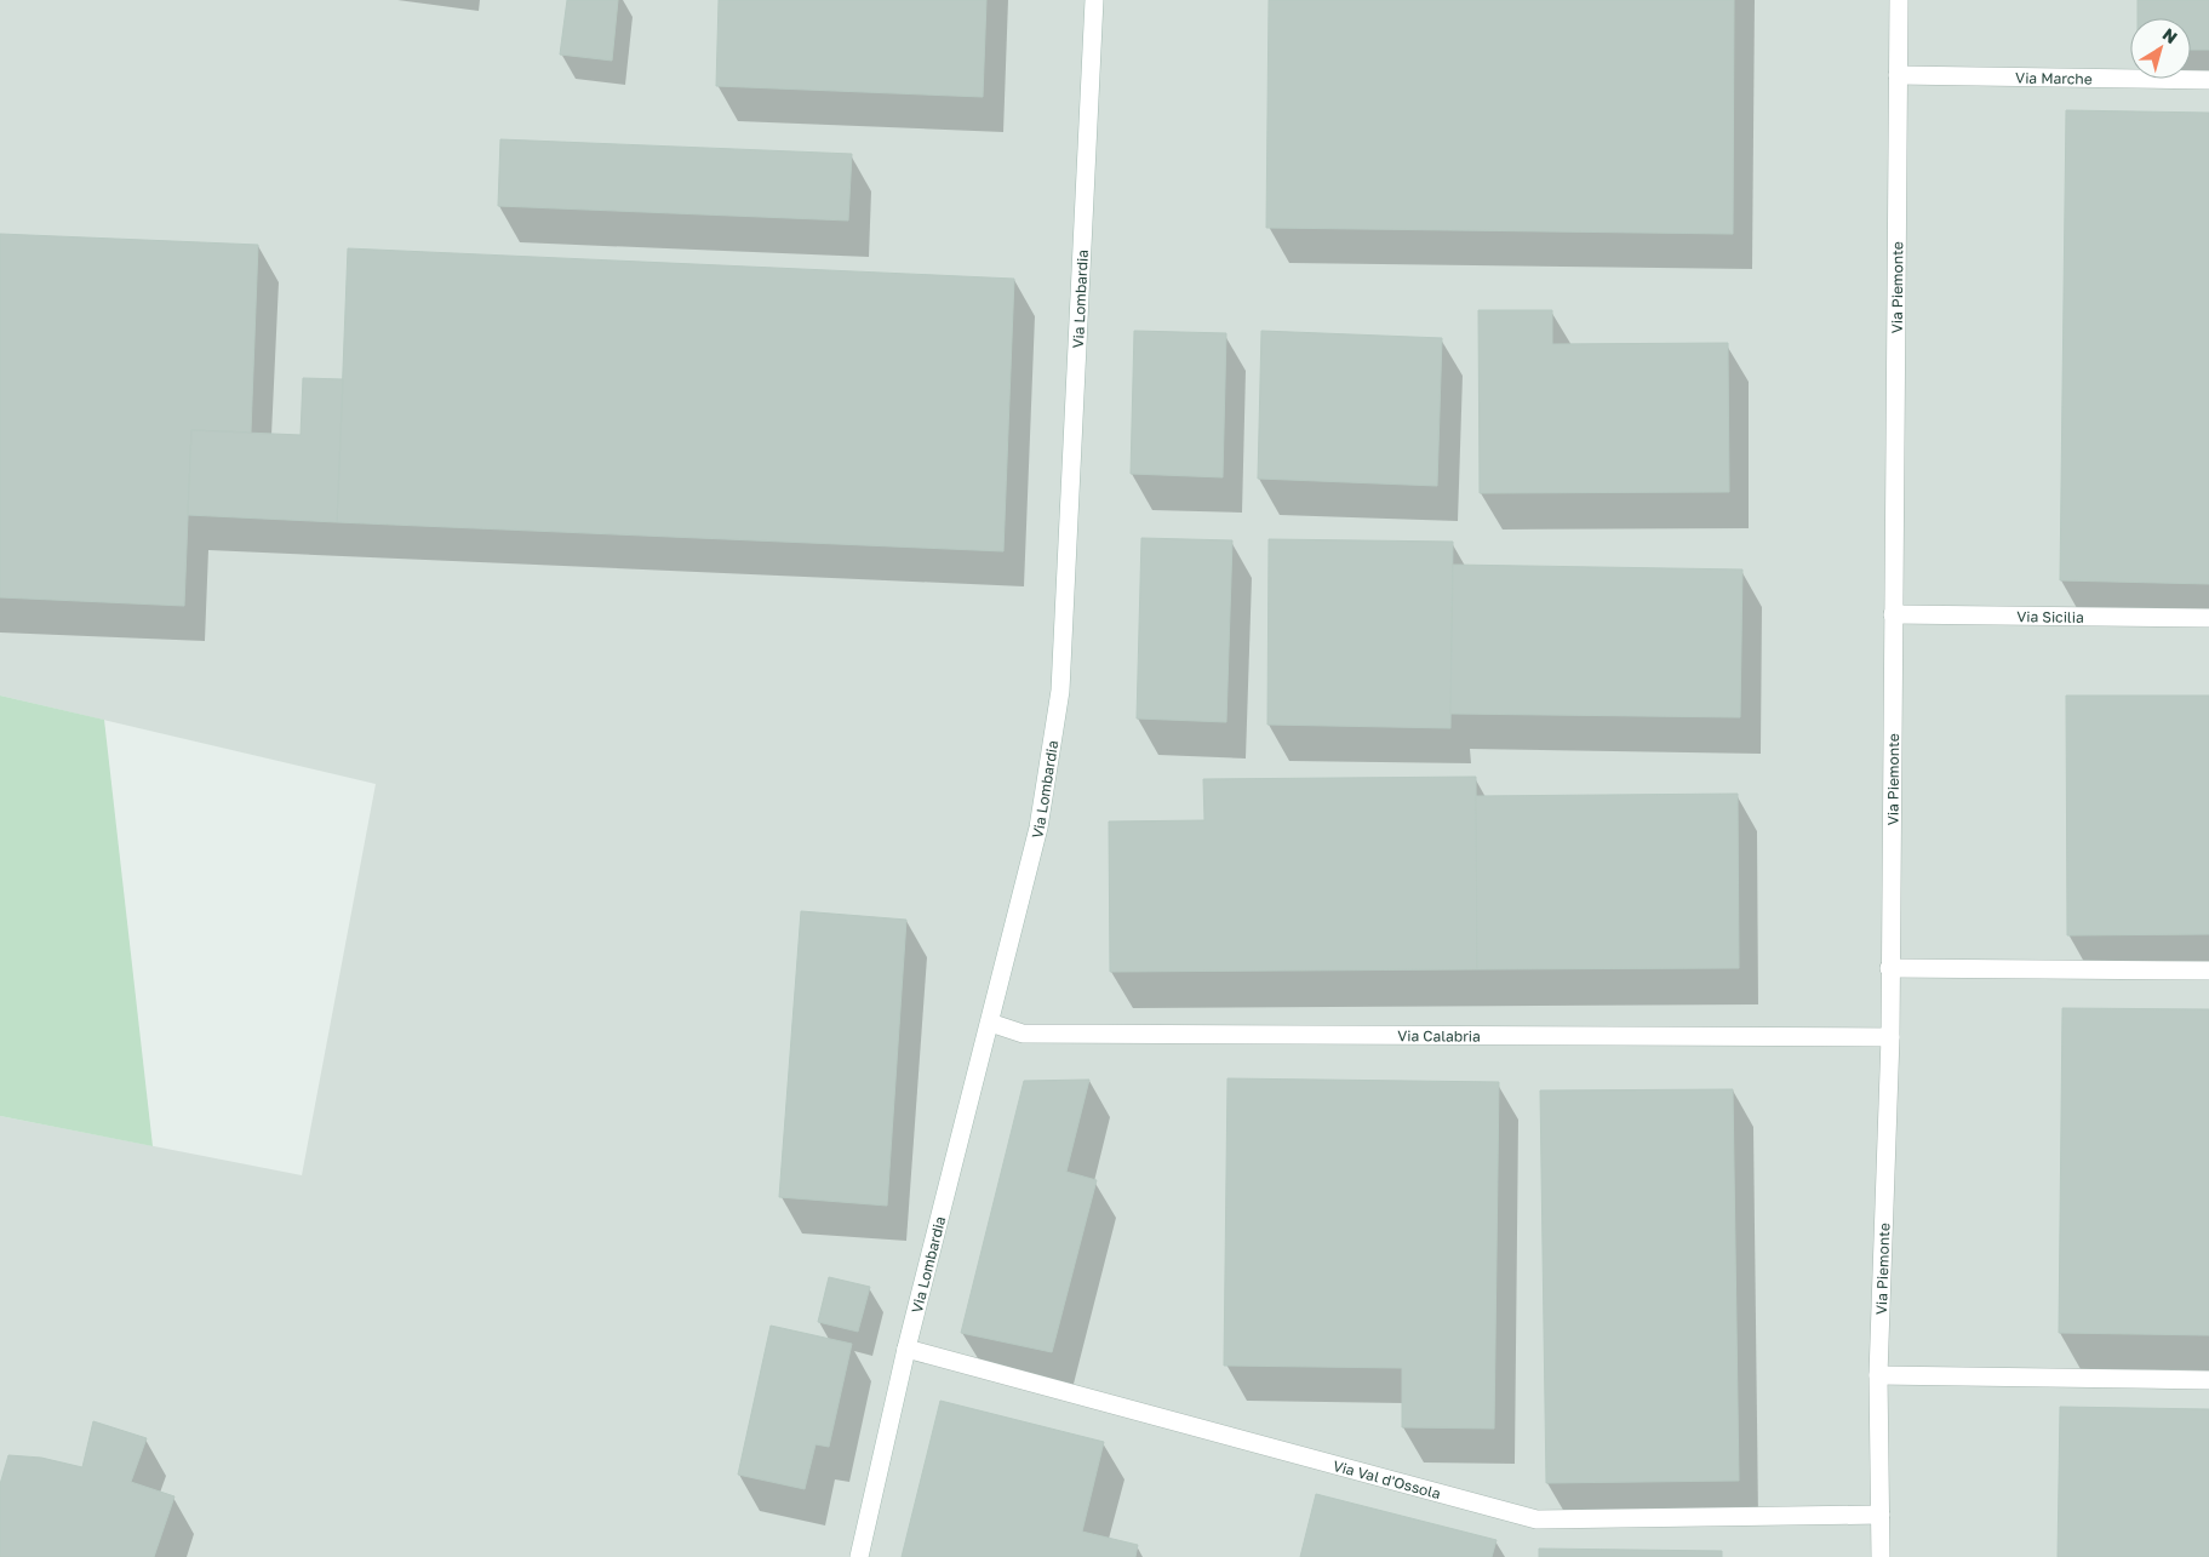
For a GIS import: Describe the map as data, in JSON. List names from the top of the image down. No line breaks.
{"streets":{"street":["Via Marche","Via Piemonte","Via Lombardia","Via Sicilia","Via Calabria","Via Val d'Ossola"]},"crossings":[["Via Marche","Via Piemonte"],["Via Piemonte","Via Sicilia"],["Via Piemonte","Via Calabria"],["Via Piemonte","Via Val d'Ossola"],["Via Lombardia","Via Calabria"],["Via Lombardia","Via Val d'Ossola"]],"north":"top right"}
